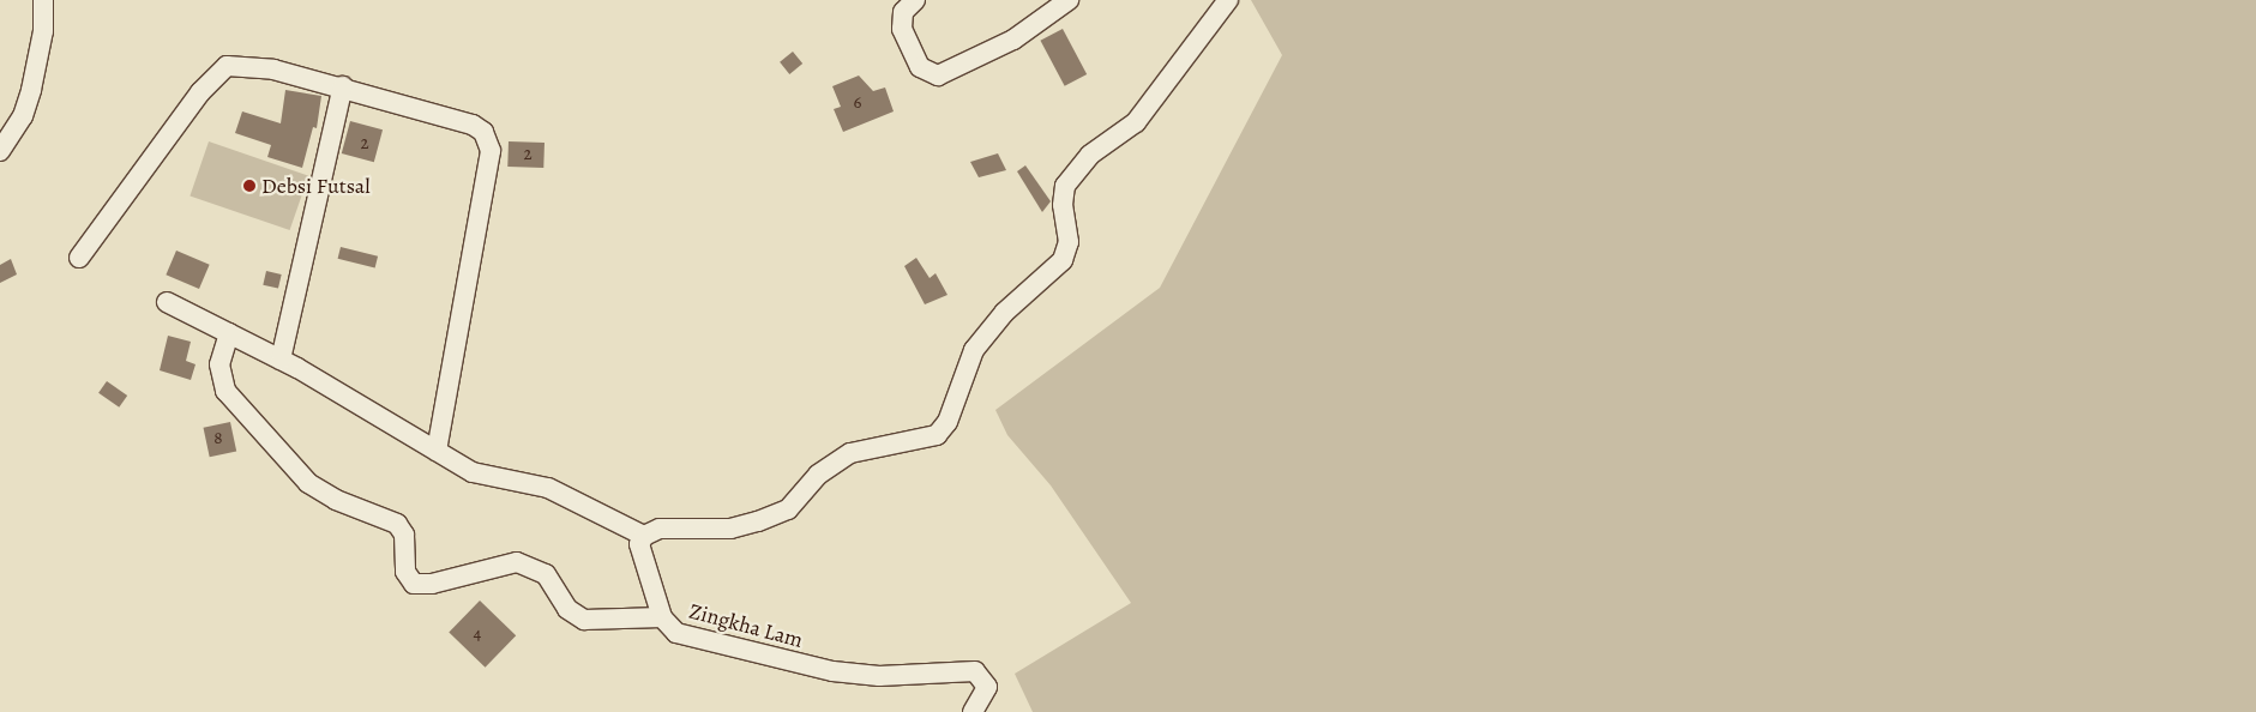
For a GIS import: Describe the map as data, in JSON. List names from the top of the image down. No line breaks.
{"streets":{"street":["Zingkha Lam"]},"places":["Debsi Futsal"],"house_numbers":["6","2","2","8","4"]}
